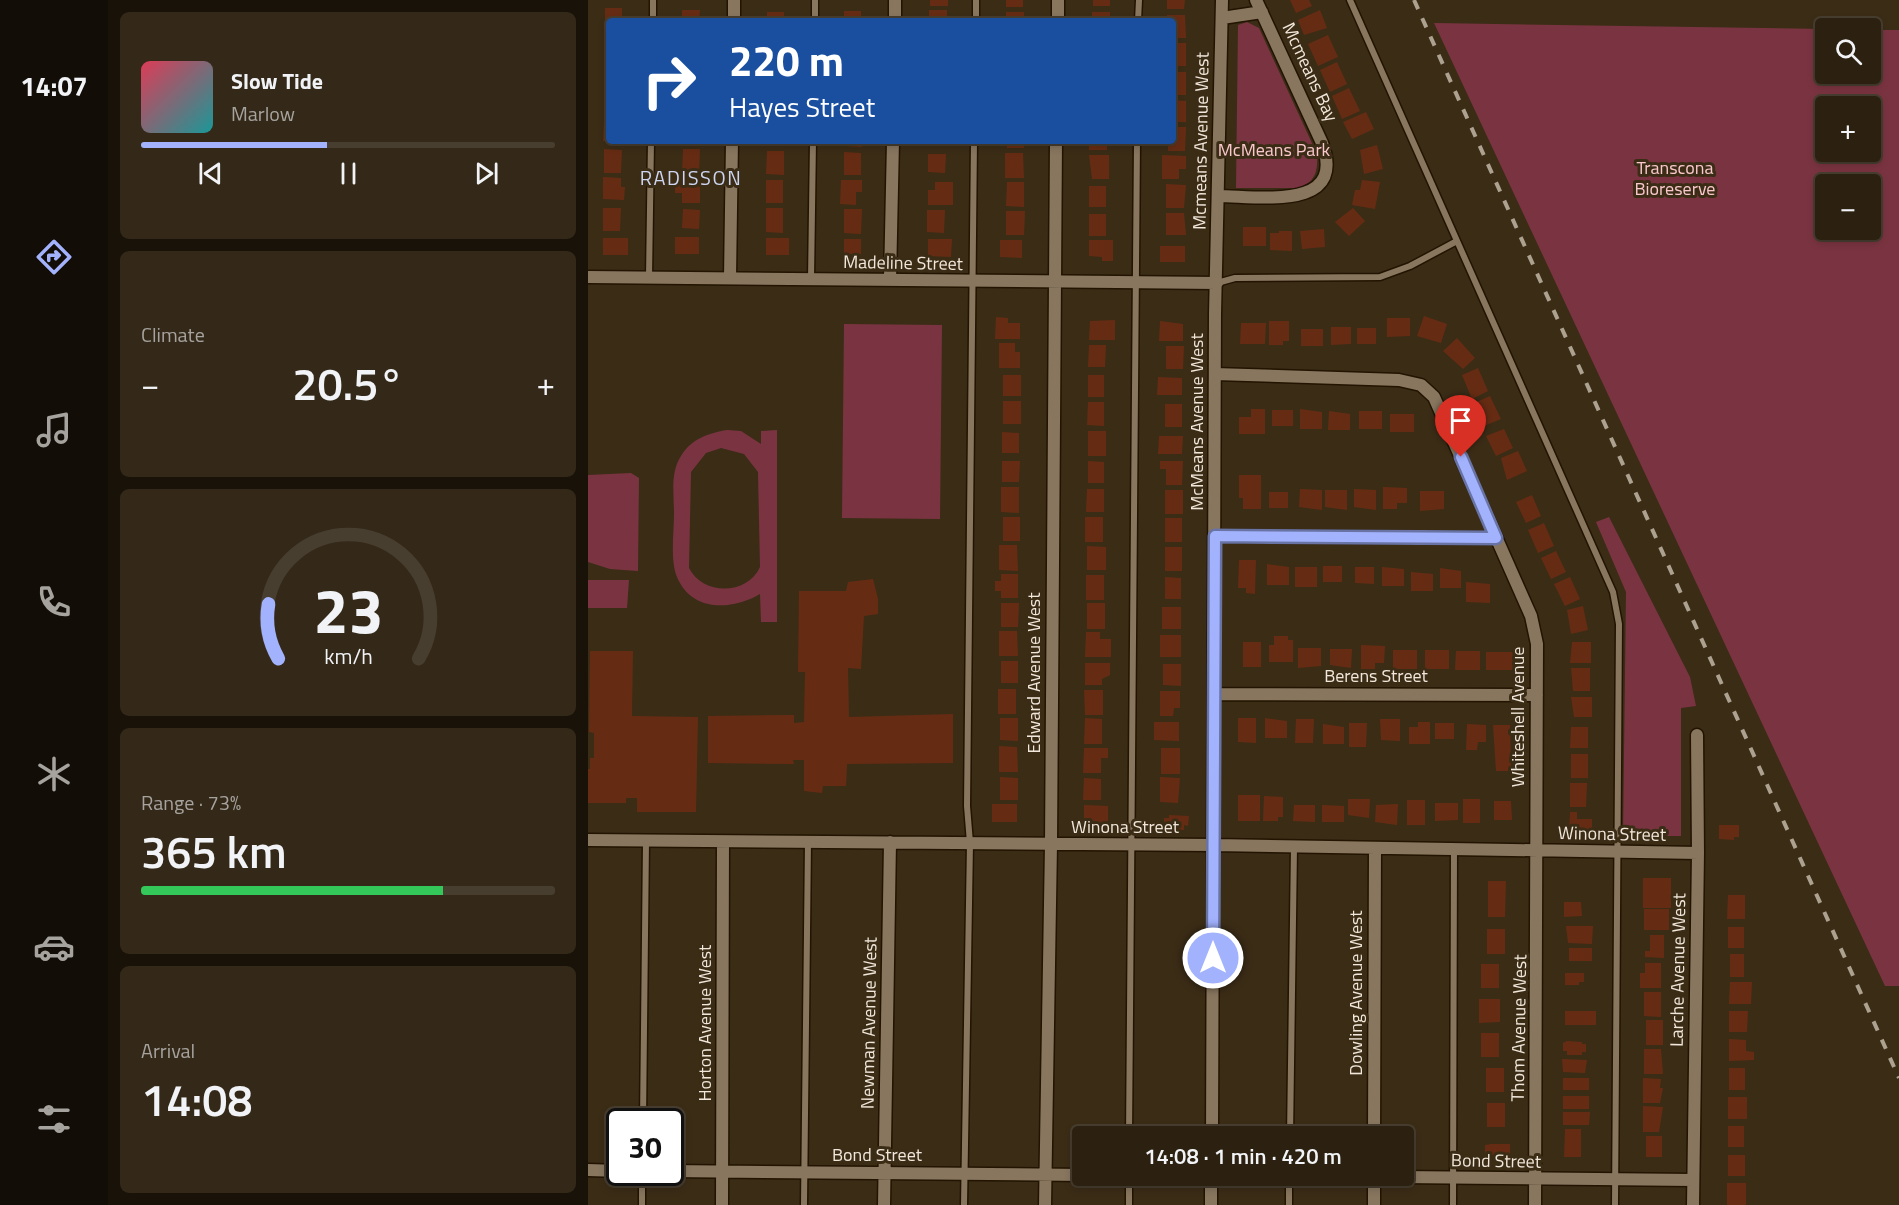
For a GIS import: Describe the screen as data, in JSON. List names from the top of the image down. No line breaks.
{"streets":{"street":["Mcmeans Bay","Mcmeans Avenue West","Madeline Street","McMeans Avenue West","Edward Avenue West","Berens Street","Whiteshell Avenue","Winona Street","Larche Avenue West","Dowling Avenue West","Horton Avenue West","Newman Avenue West","Thom Avenue West","Bond Street"]},"crossings":[["Mcmeans Bay","Mcmeans Avenue West"],["Mcmeans Avenue West","Madeline Street"],["Mcmeans Avenue West","McMeans Avenue West"],["Madeline Street","McMeans Avenue West"],["Madeline Street","Edward Avenue West"],["McMeans Avenue West","Berens Street"],["McMeans Avenue West","Whiteshell Avenue"],["McMeans Avenue West","Winona Street"],["Edward Avenue West","Winona Street"],["Edward Avenue West","Bond Street"],["Berens Street","Whiteshell Avenue"],["Whiteshell Avenue","Winona Street"],["Whiteshell Avenue","Thom Avenue West"],["Winona Street","Larche Avenue West"],["Winona Street","Dowling Avenue West"],["Winona Street","Horton Avenue West"],["Winona Street","Newman Avenue West"],["Winona Street","Thom Avenue West"],["Larche Avenue West","Bond Street"],["Horton Avenue West","Bond Street"],["Newman Avenue West","Bond Street"],["Thom Avenue West","Bond Street"]],"districts":["RADISSON"],"parks":["McMeans Park","Transcona Bioreserve"],"page":{"tabs":"14:07","map_buttons":["+","−"],"turn":["220 m","Hayes Street"],"song":["Slow Tide","Marlow"],"tile":["Climate",["Range · 73%","365 km"],["Arrival","14:08"]],"heat":["−","20.5°","+"],"limit":"30","trip":"14:08 · 1 min · 420 m","gauge":["23","km/h"]}}
